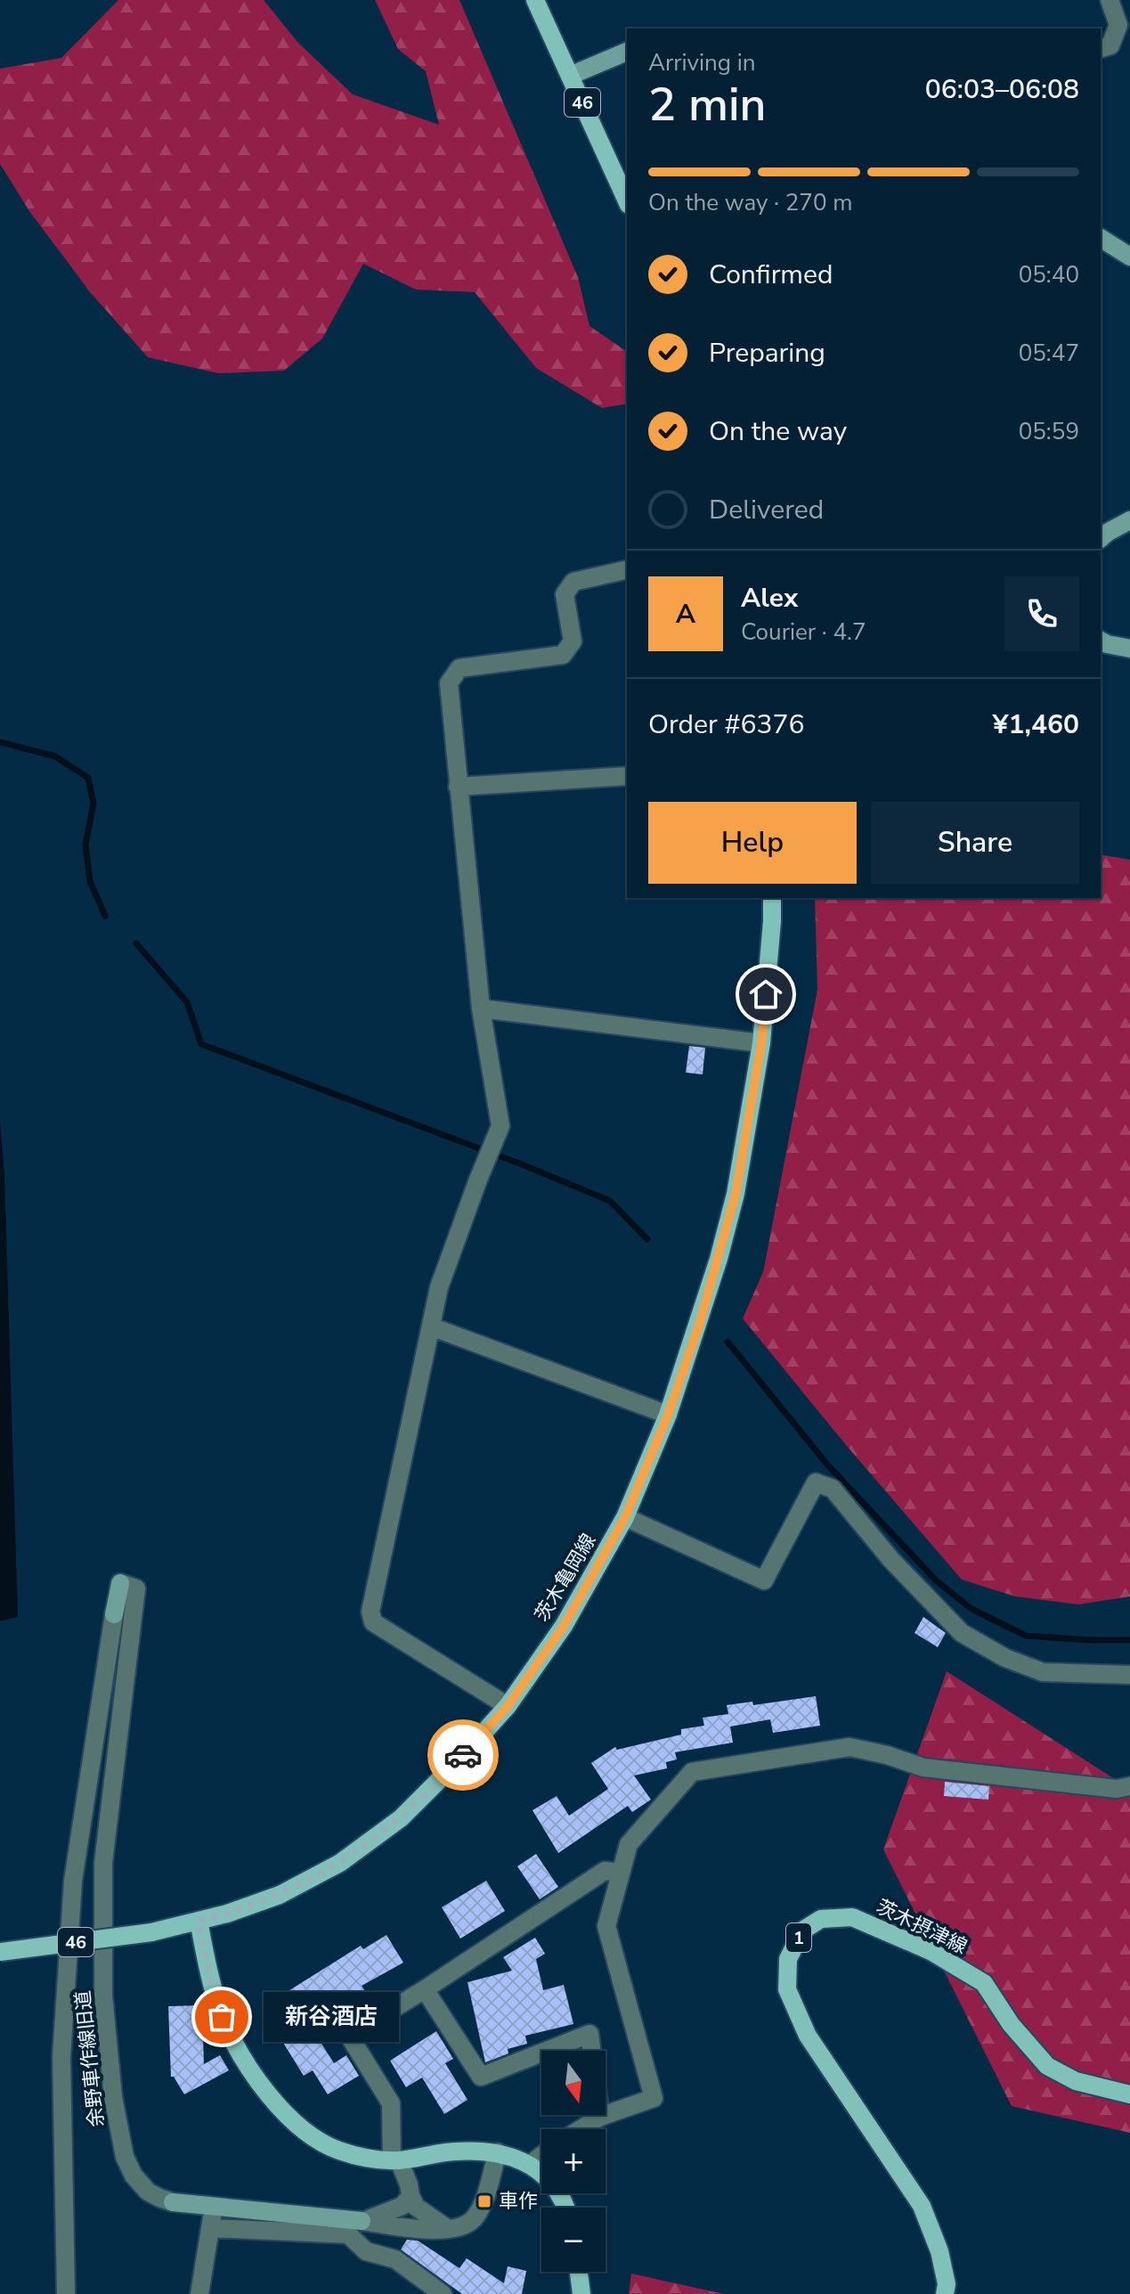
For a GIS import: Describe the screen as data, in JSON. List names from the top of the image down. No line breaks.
{"streets":{"main road":["46","茨木亀岡線","茨木摂津線","1"],"street":["余野車作線旧道"]},"places":{"other":["新谷酒店"],"transit":["車作"]},"north":"bottom","page":{"heading":["2 min","Arriving in","06:03–06:08"],"panel":["Alex","Courier · 4.7","Order #6376","¥1,460"],"bar":"On the way · 270 m","list":[["Confirmed","05:40"],["Preparing","05:47"],["On the way","05:59"],"Delivered"],"round":"A","buttons":["Help","Share"],"bubble":"新谷酒店","map_buttons":["+","−"]}}
